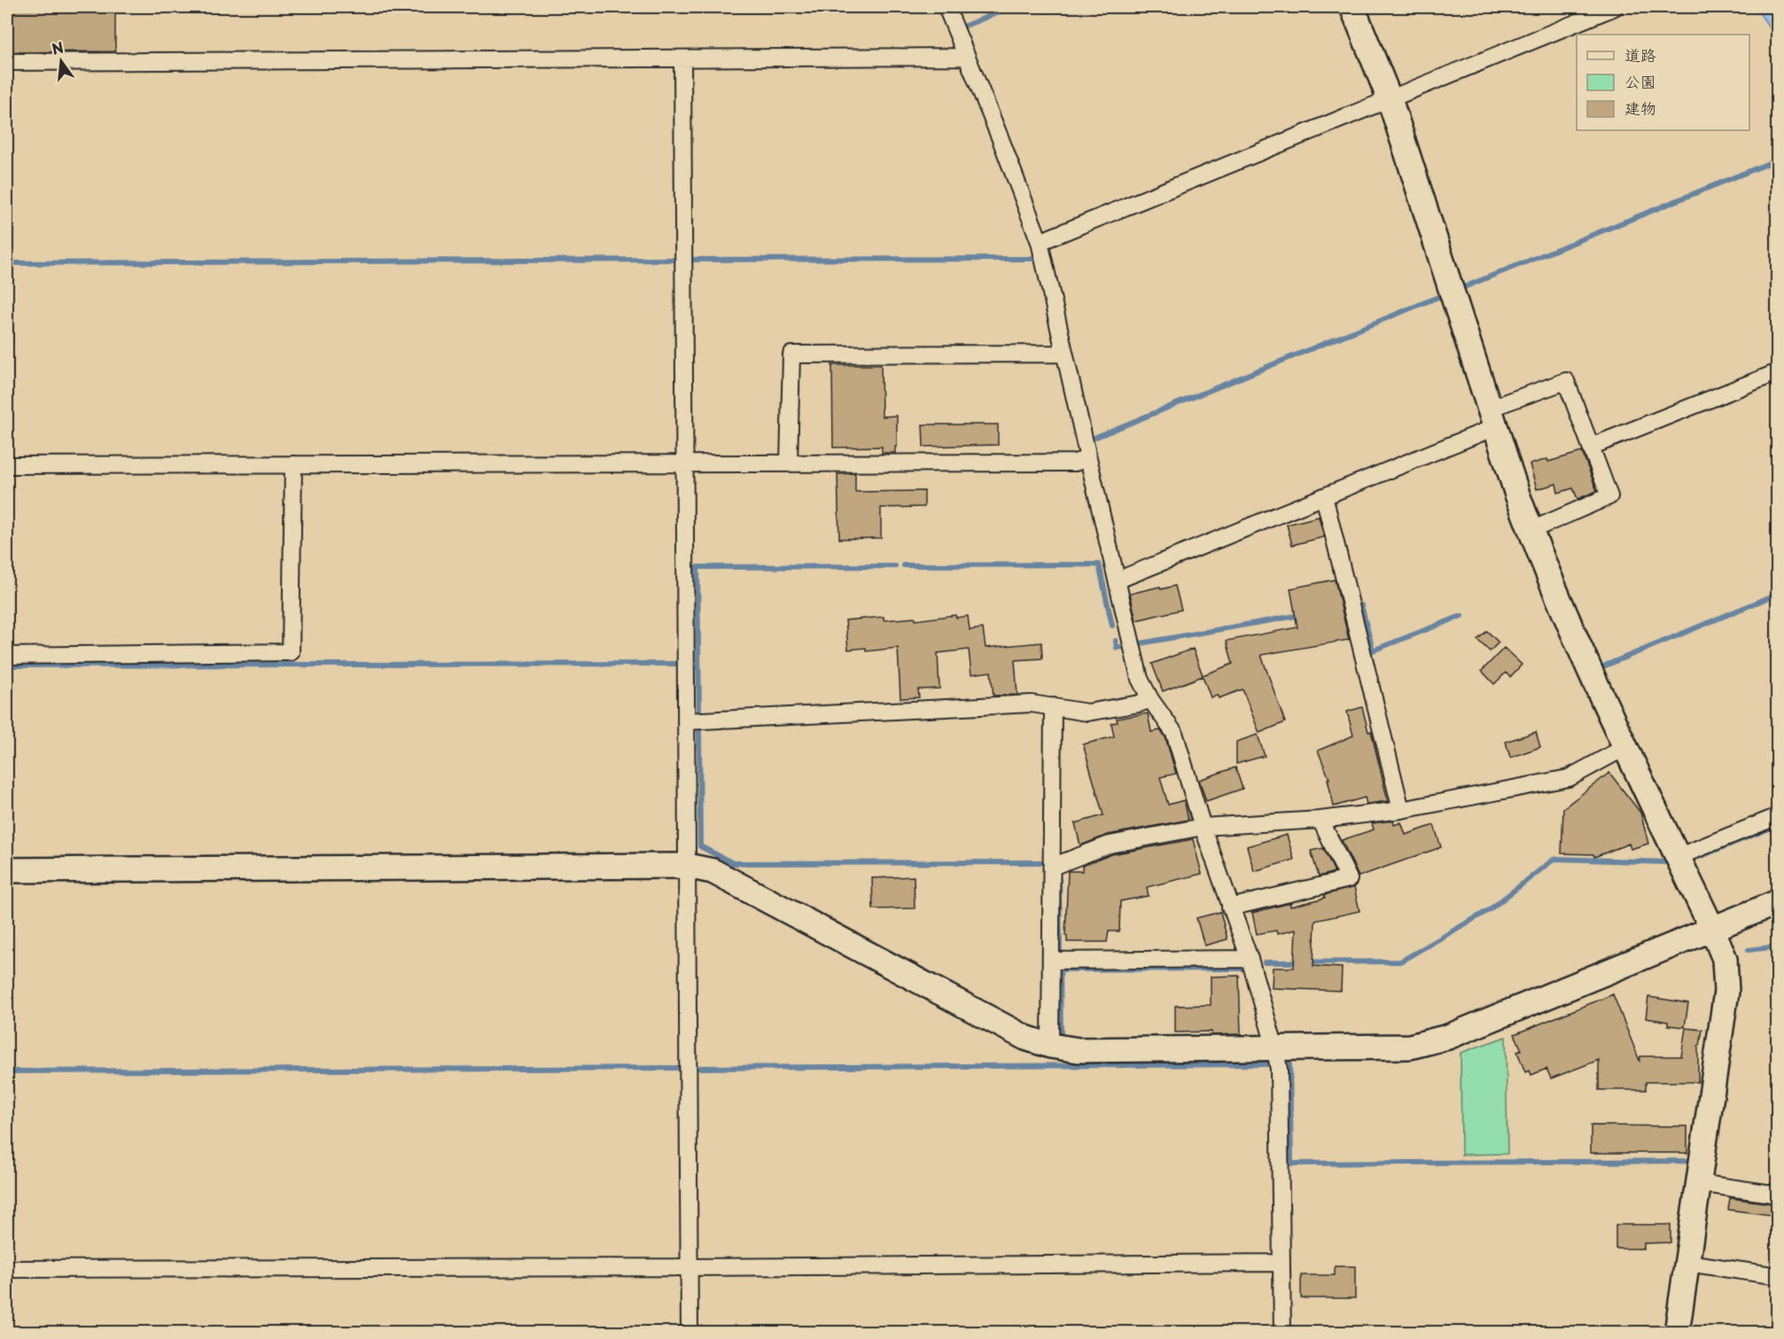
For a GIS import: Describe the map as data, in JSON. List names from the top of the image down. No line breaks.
{"legend":["道路","公園","建物"],"north":"top"}
